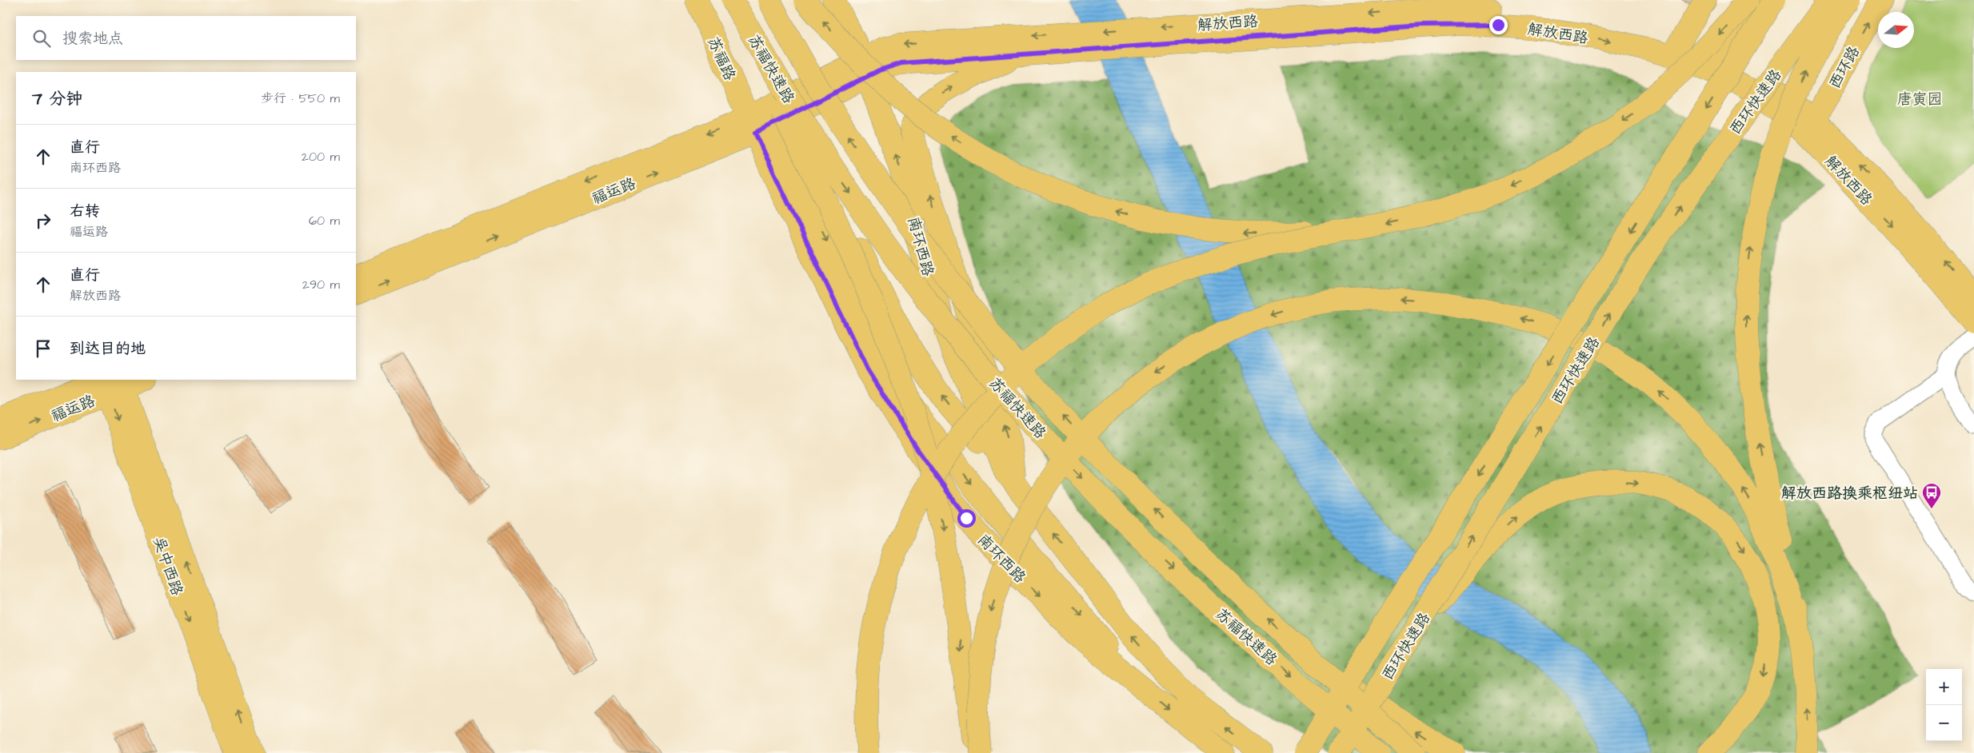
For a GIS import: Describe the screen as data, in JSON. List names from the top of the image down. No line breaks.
{"streets":{"main road":["解放西路","苏福路","西环路","苏福快速路","西环快速路","福运路","南环西路","吴中西路"]},"crossings":[["解放西路","西环路"],["解放西路","福运路"],["解放西路","南环西路"],["苏福路","福运路"],["苏福路","南环西路"],["福运路","南环西路"],["福运路","吴中西路"]],"parks":["唐寅园"],"places":{"bus stop":["解放西路换乘枢纽站"]},"north":"right","page":{"search":"搜索地点","heading":["7 分钟","步行 · 550 m"],"list":[["直行","南环西路","200 m"],["右转","福运路","60 m"],["直行","解放西路","290 m"],"到达目的地"],"map_buttons":["+","−"]}}
